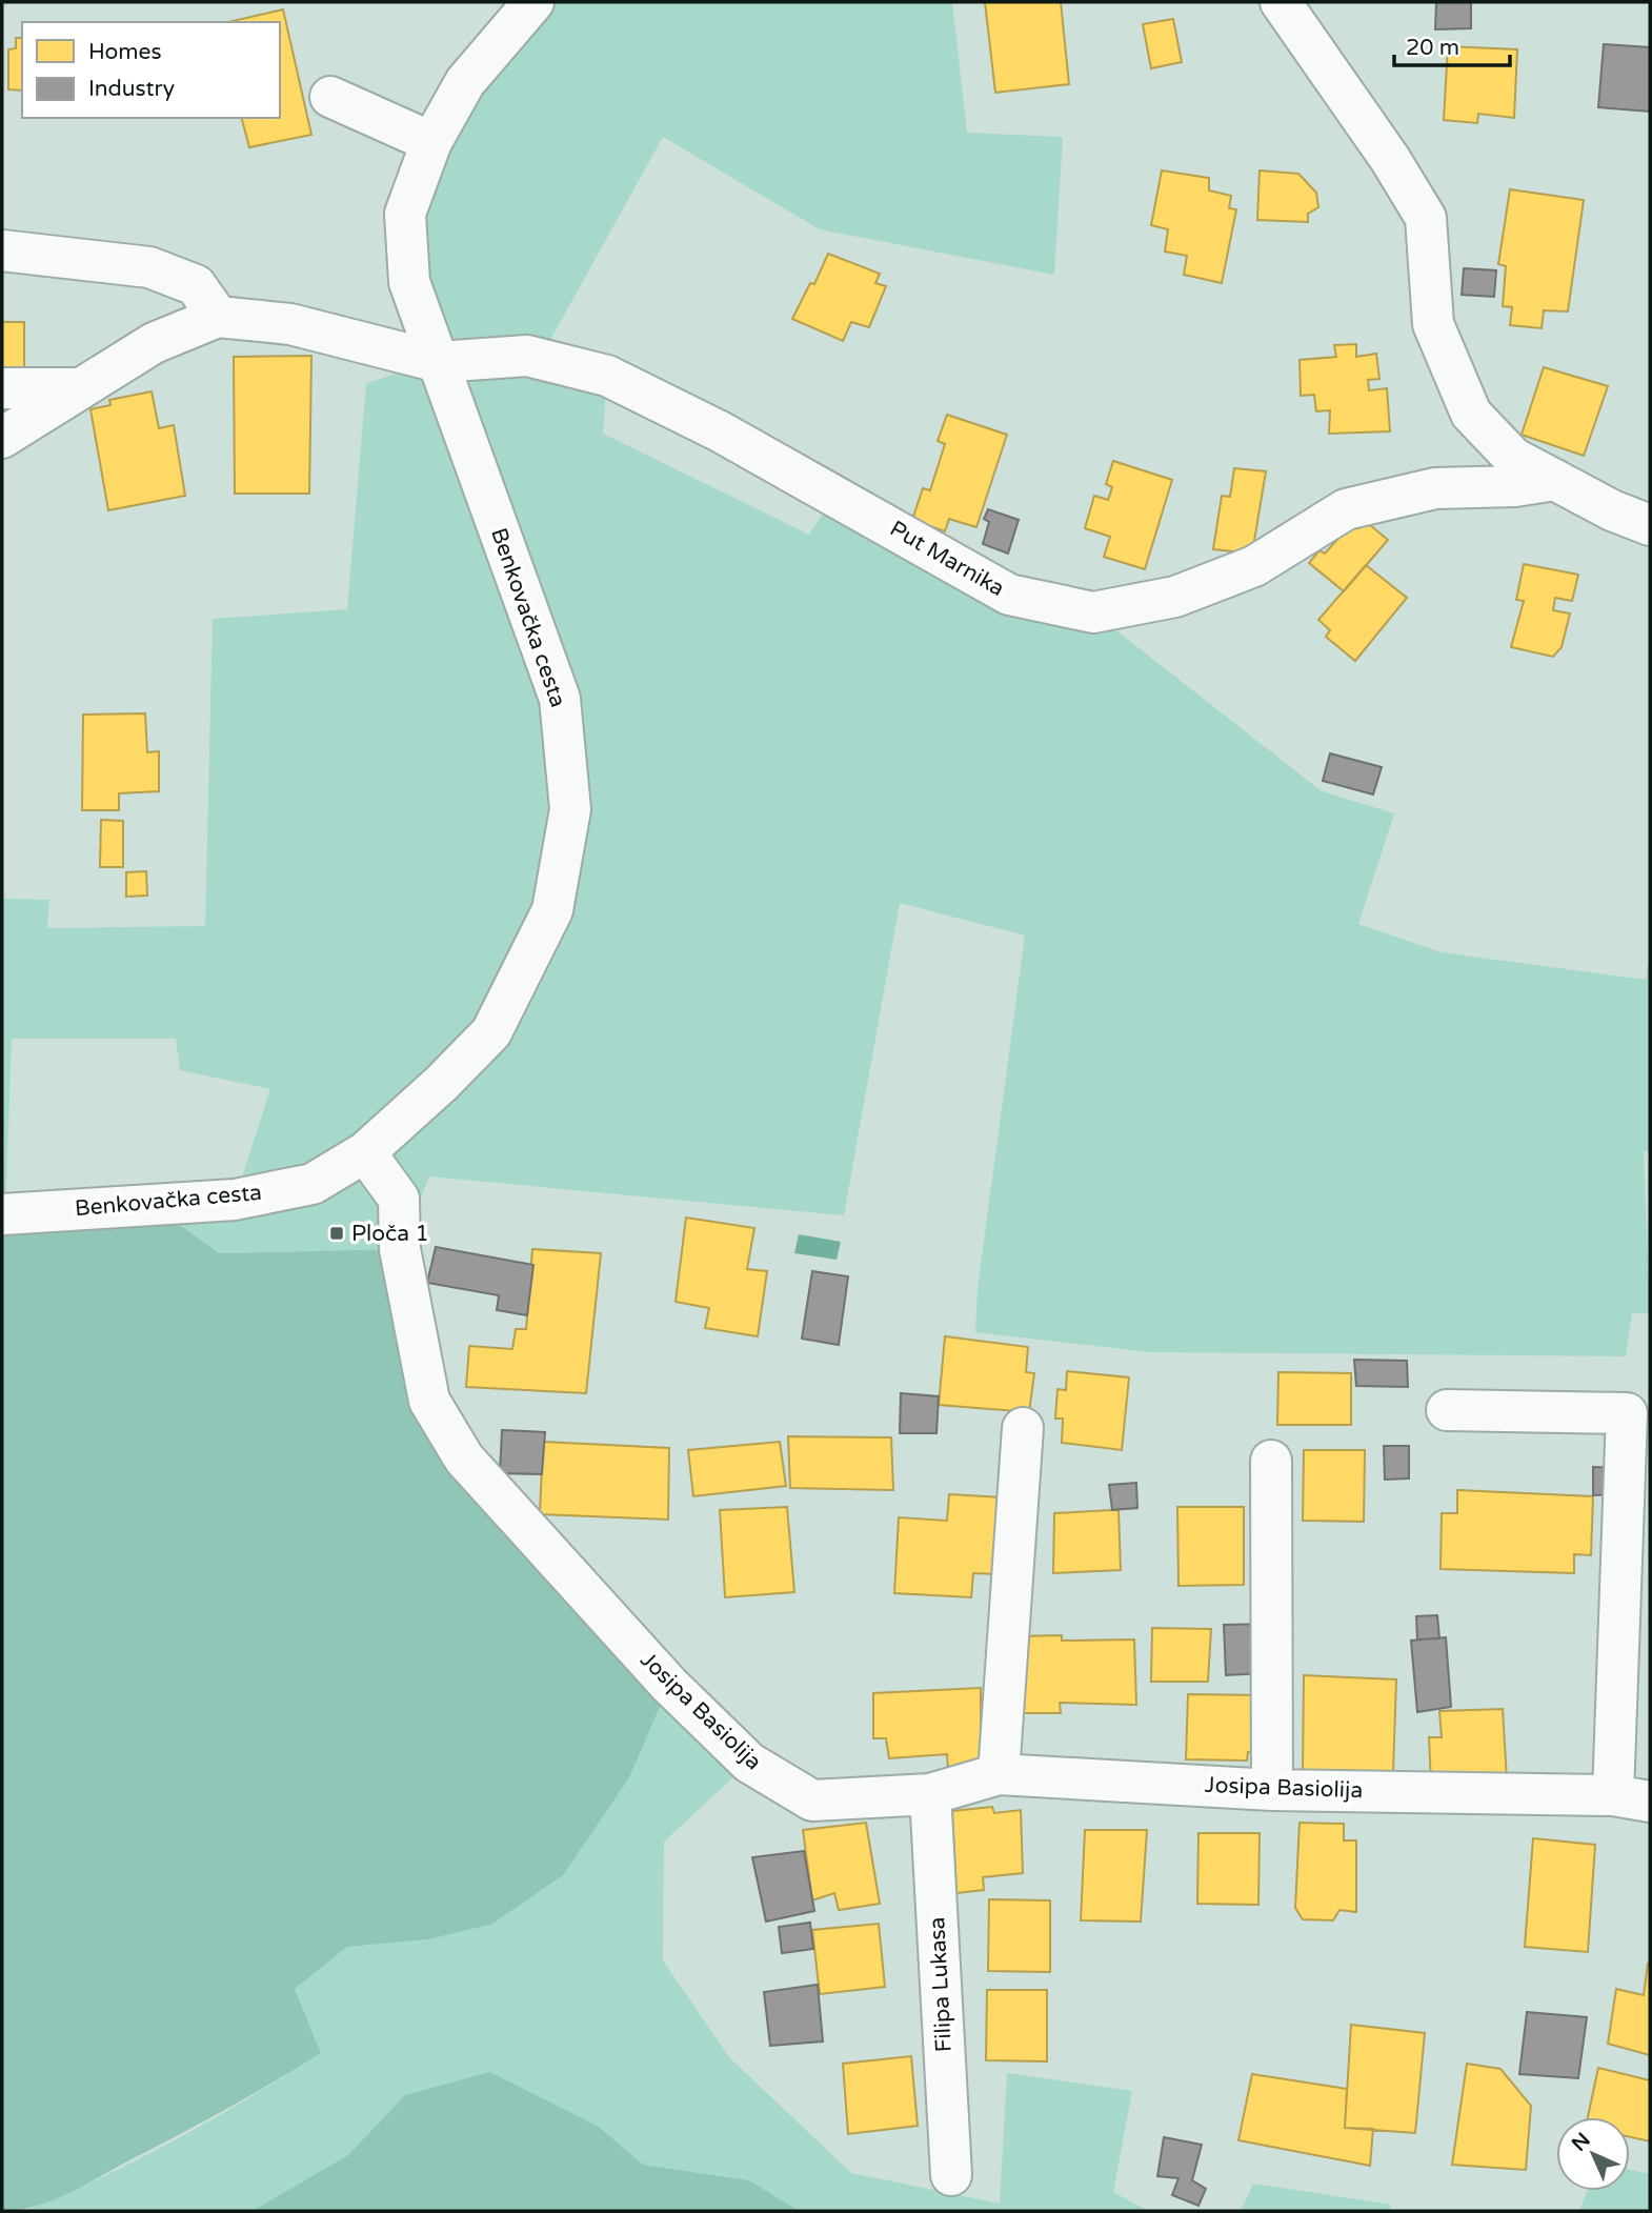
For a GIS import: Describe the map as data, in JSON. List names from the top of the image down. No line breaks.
{"streets":{"street":["Put Marnika","Benkovačka cesta","Josipa Basiolija","Filipa Lukasa"]},"crossings":[["Put Marnika","Benkovačka cesta"],["Benkovačka cesta","Josipa Basiolija"],["Josipa Basiolija","Filipa Lukasa"]],"places":{"transit":["Ploča 1"]},"legend":["Homes","Industry"],"scale_bar":"20 m","north":"top left"}
